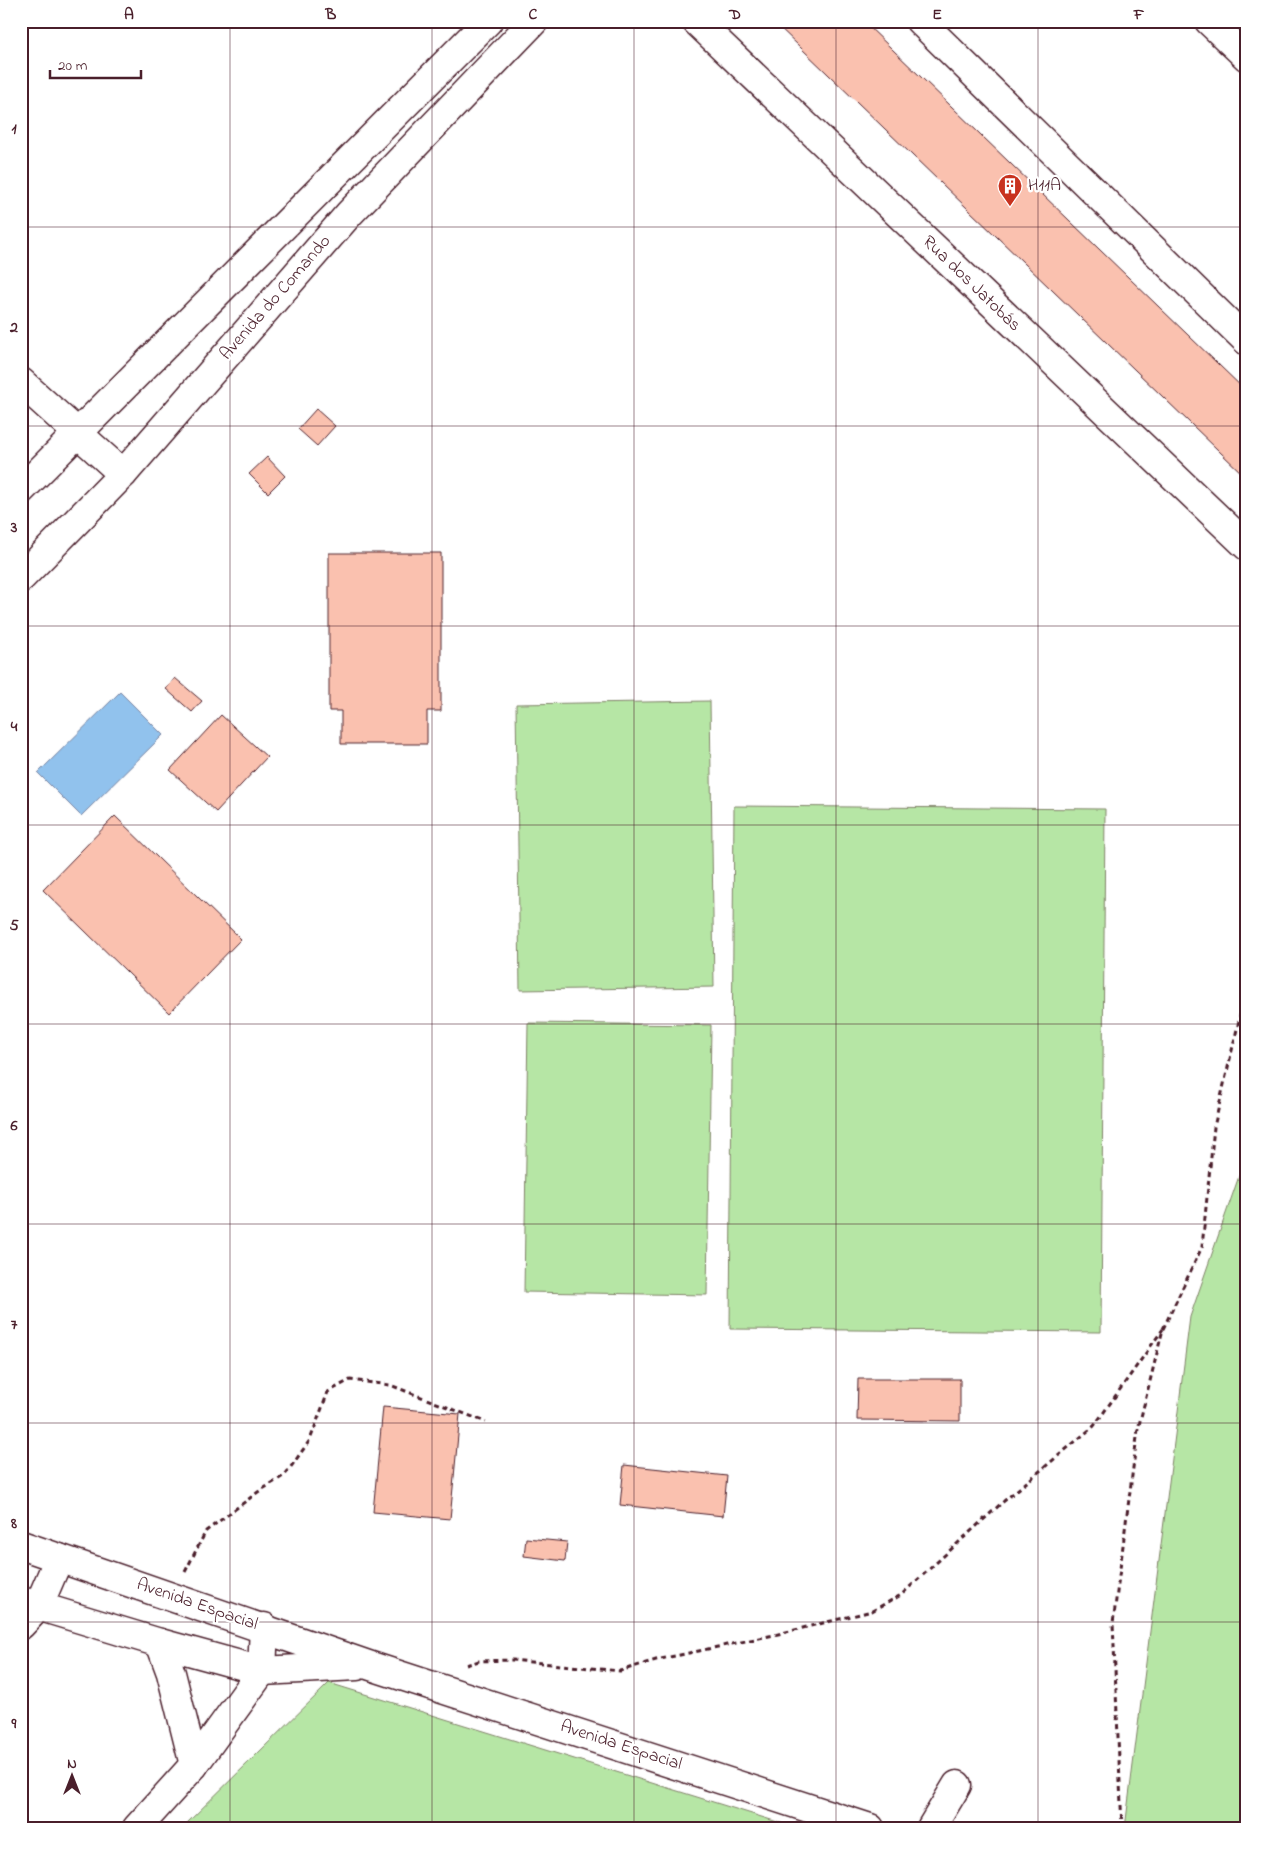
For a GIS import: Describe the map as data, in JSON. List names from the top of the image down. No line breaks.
{"streets":{"lane":["Rua dos Jatobás","Avenida do Comando","Avenida Espacial"]},"places":{"building":["H11A"]},"scale_bar":"20 m","north":"top","grid":{"columns":["A","B","C","D","E","F"],"rows":["1","2","3","4","5","6","7","8","9"]}}
